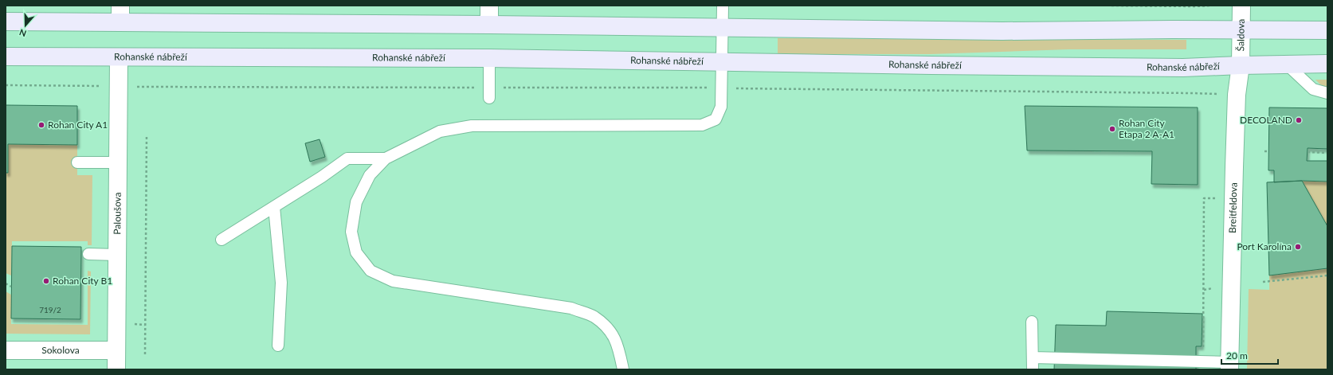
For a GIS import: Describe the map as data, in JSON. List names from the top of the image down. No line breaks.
{"streets":{"main road":["Rohanské nábřeží"],"street":["Šaldova","Breitfeldova","Paloušova","Sokolova"]},"crossings":[["Šaldova","Rohanské nábřeží"],["Šaldova","Breitfeldova"],["Rohanské nábřeží","Breitfeldova"],["Rohanské nábřeží","Paloušova"],["Paloušova","Sokolova"]],"places":["DECOLAND","Rohan City A1","Rohan City Etapa 2 A-A1","Port Karolína","Rohan City B1"],"house_numbers":["719/2"],"scale_bar":"20 m","north":"bottom"}
